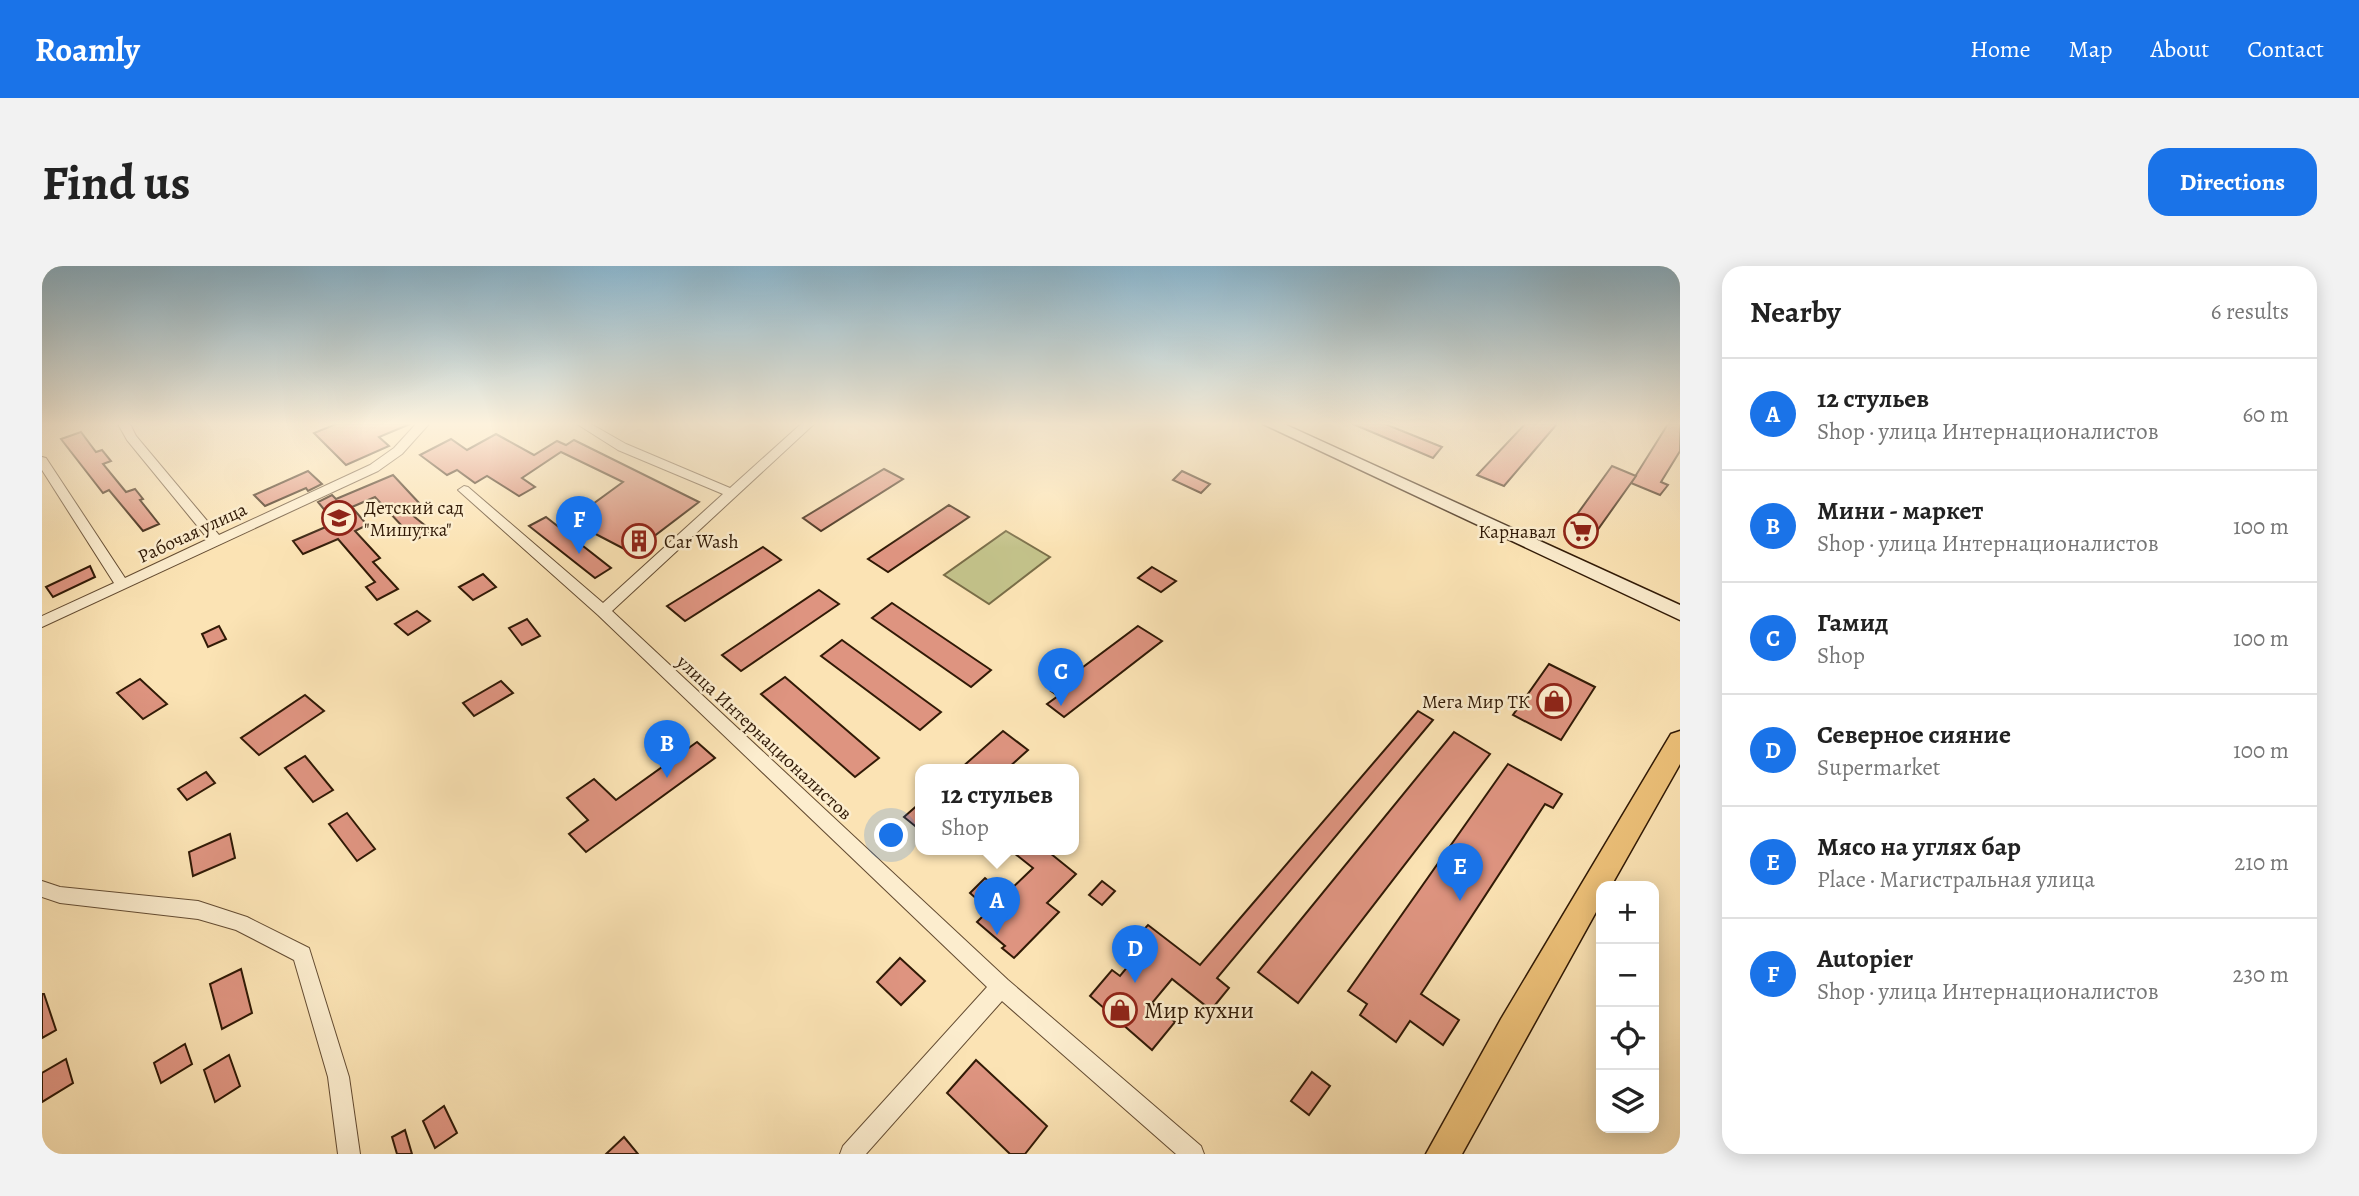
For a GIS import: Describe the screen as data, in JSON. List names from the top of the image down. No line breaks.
{"streets":{"street":["Рабочая улица","улица Интернационалистов"]},"places":{"school or university":["Детский сад \"Мишутка\""],"supermarket":["Карнавал"],"building":["Car Wash"],"shop":["Мега Мир ТК","Мир кухни"]},"page":{"header":"Roamly","nav":["Home","Map","About","Contact"],"buttons":"Directions","title":"Find us","heading":["Nearby","6 results"],"list":[{"mark":"A","name":"12 стульев","note":"Shop · улица Интернационалистов","value":"60 m"},{"mark":"B","name":"Мини - маркет","note":"Shop · улица Интернационалистов","value":"100 m"},{"mark":"C","name":"Гамид","note":"Shop","value":"100 m"},{"mark":"D","name":"Северное сияние","note":"Supermarket","value":"100 m"},{"mark":"E","name":"Мясо на углях бар","note":"Place · Магистральная улица","value":"210 m"},{"mark":"F","name":"Autopier","note":"Shop · улица Интернационалистов","value":"230 m"}],"pins":["F","C","B","E","A","D"],"popup":["12 стульев","Shop"],"map_buttons":["+","−"]}}
